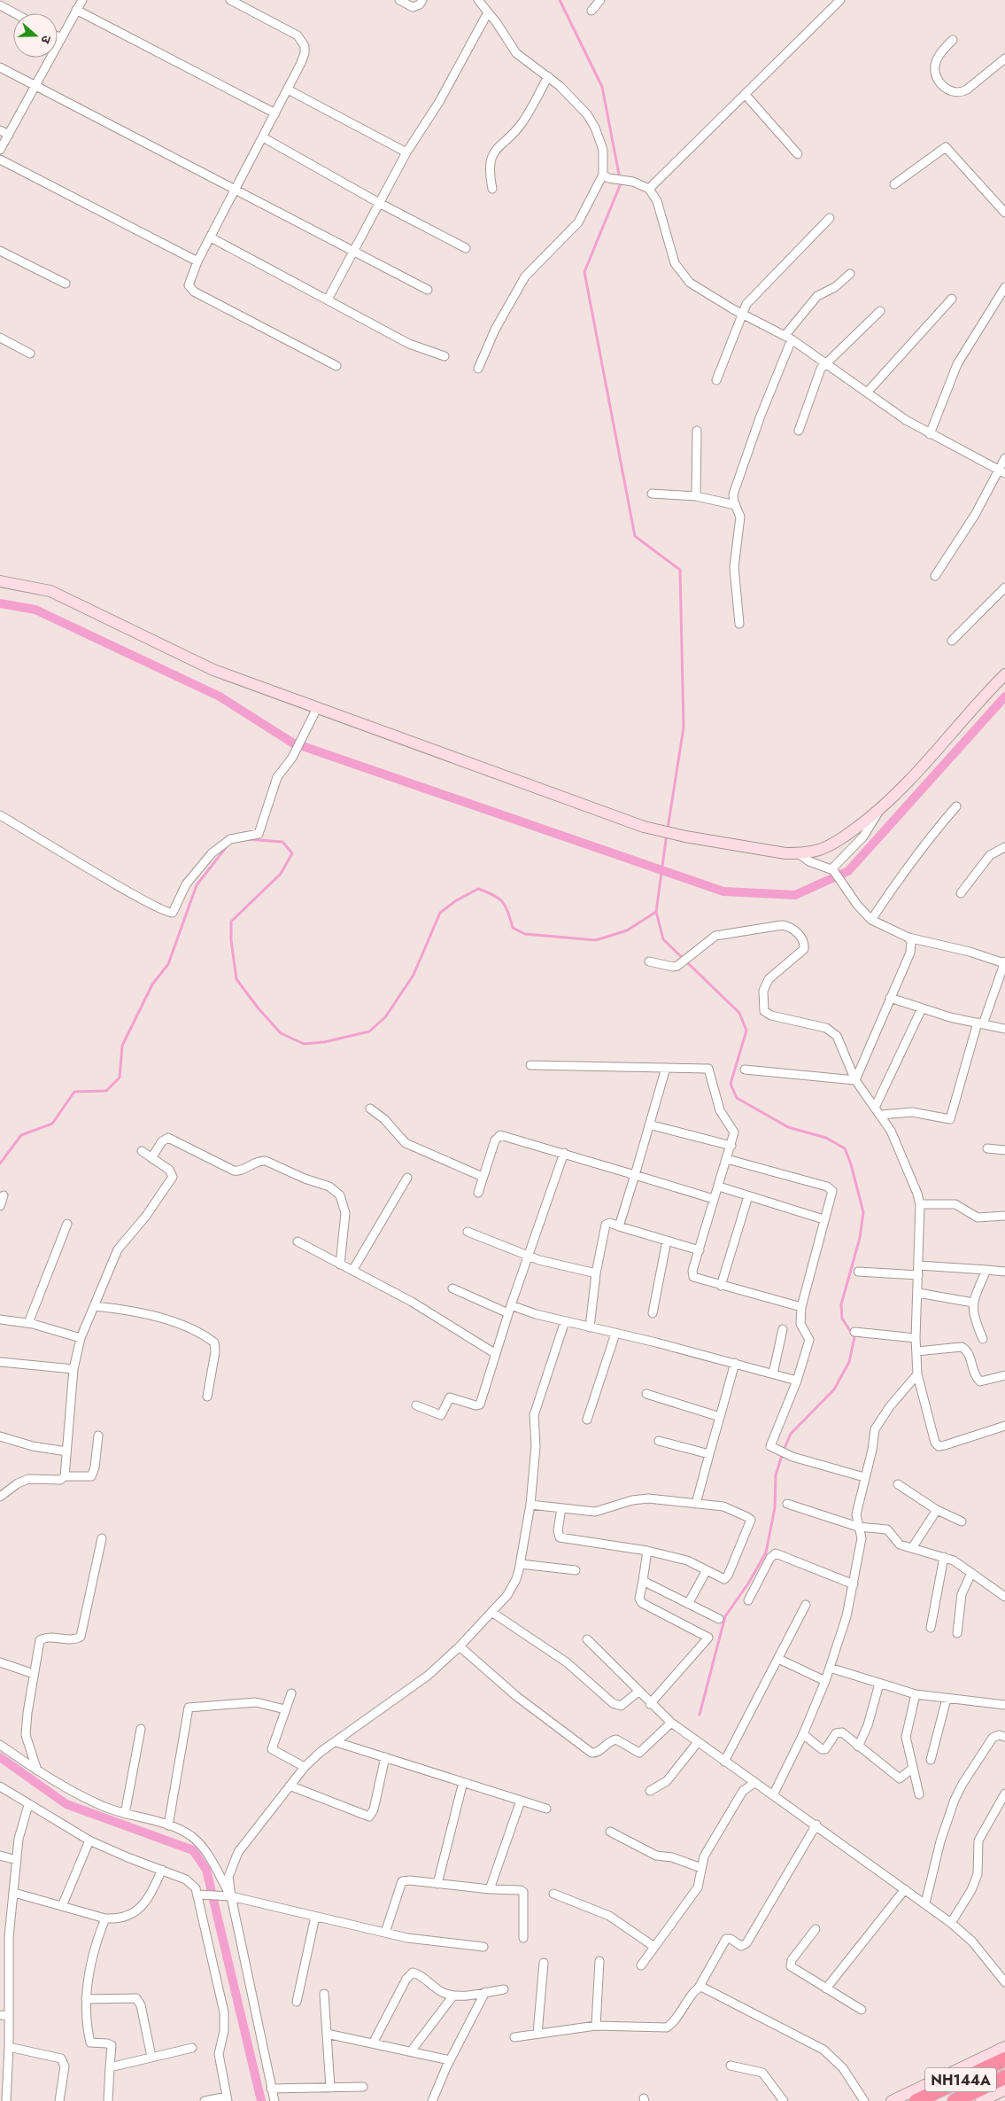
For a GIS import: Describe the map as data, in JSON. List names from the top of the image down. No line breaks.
{"streets":{"highway":["NH144A"]},"north":"right"}
